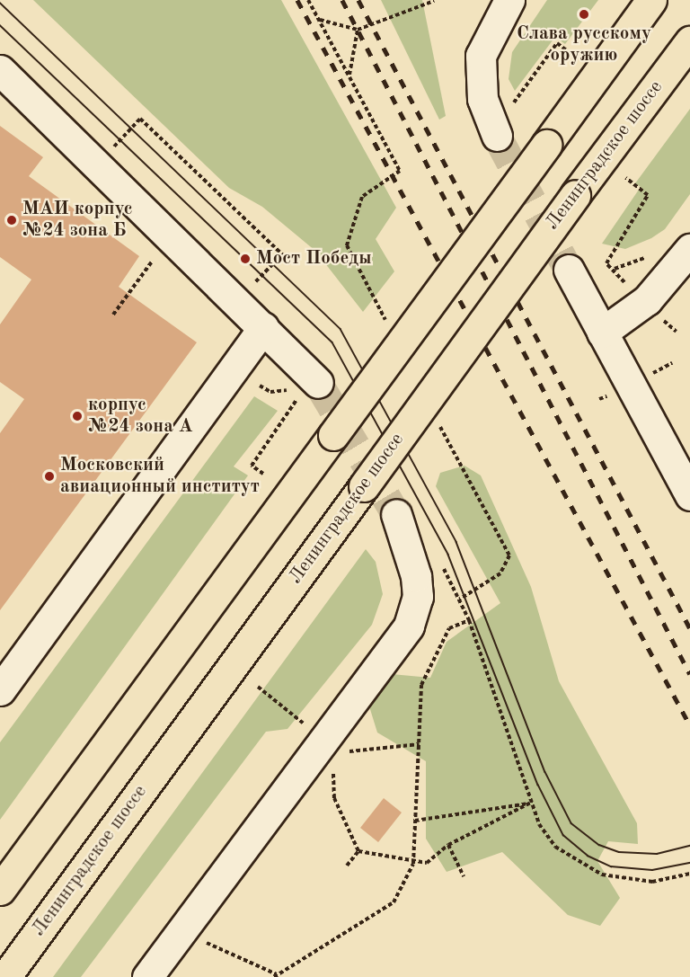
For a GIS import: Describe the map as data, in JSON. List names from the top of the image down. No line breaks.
{"streets":{"main road":["Ленинградское шоссе"]},"places":["Слава русскому оружию","МАИ корпус №24 зона Б","Мост Победы","корпус №24 зона А","Московский авиационный институт"]}
